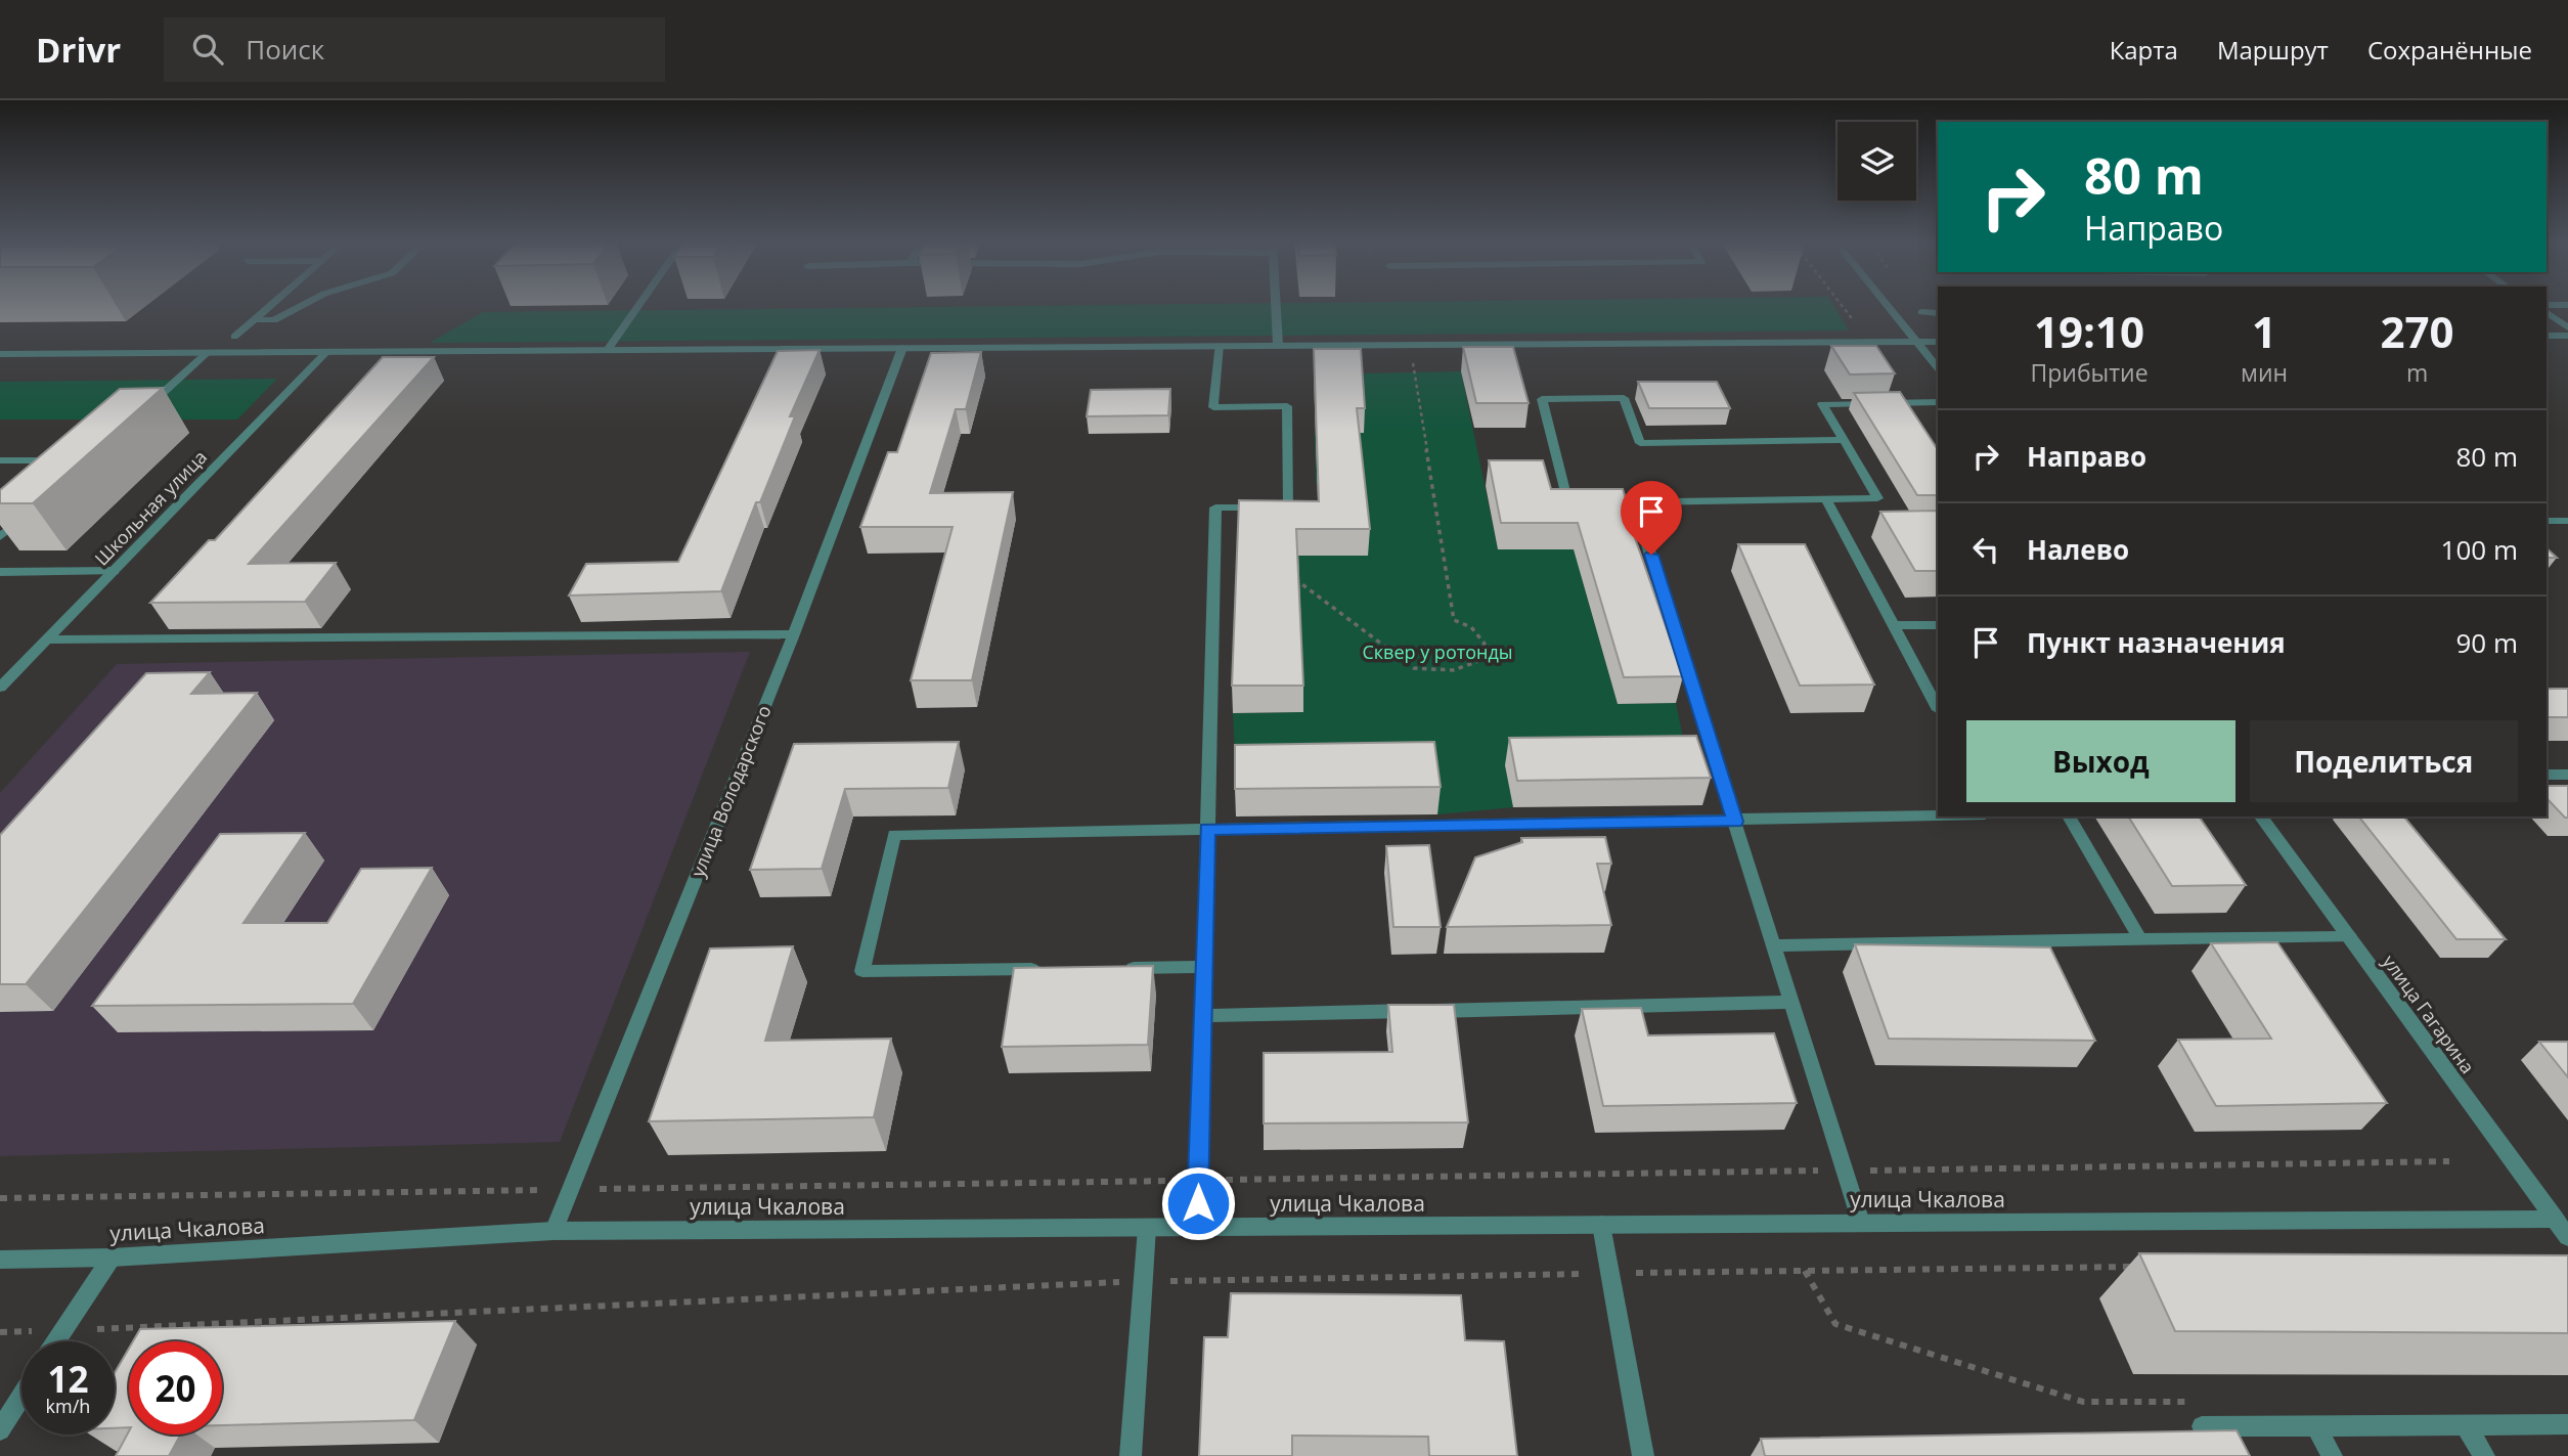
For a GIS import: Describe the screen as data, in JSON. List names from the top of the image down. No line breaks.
{"streets":{"street":["Школьная улица","улица Володарского","улица Гагарина","улица Чкалова"]},"crossings":[["улица Володарского","улица Чкалова"],["улица Гагарина","улица Чкалова"]],"parks":["Сквер у ротонды"],"page":{"header":"Drivr","search":"Поиск","nav":["Карта","Маршрут","Сохранённые"],"turn":["80 m","Направо"],"eta":["19:10","Прибытие","1","мин","270","m"],"list":[{"name":"Направо","value":"80 m"},{"name":"Налево","value":"100 m"},{"name":"Пункт назначения","value":"90 m"}],"buttons":["Выход","Поделиться"],"speed":"12 km/h","limit":"20"}}
